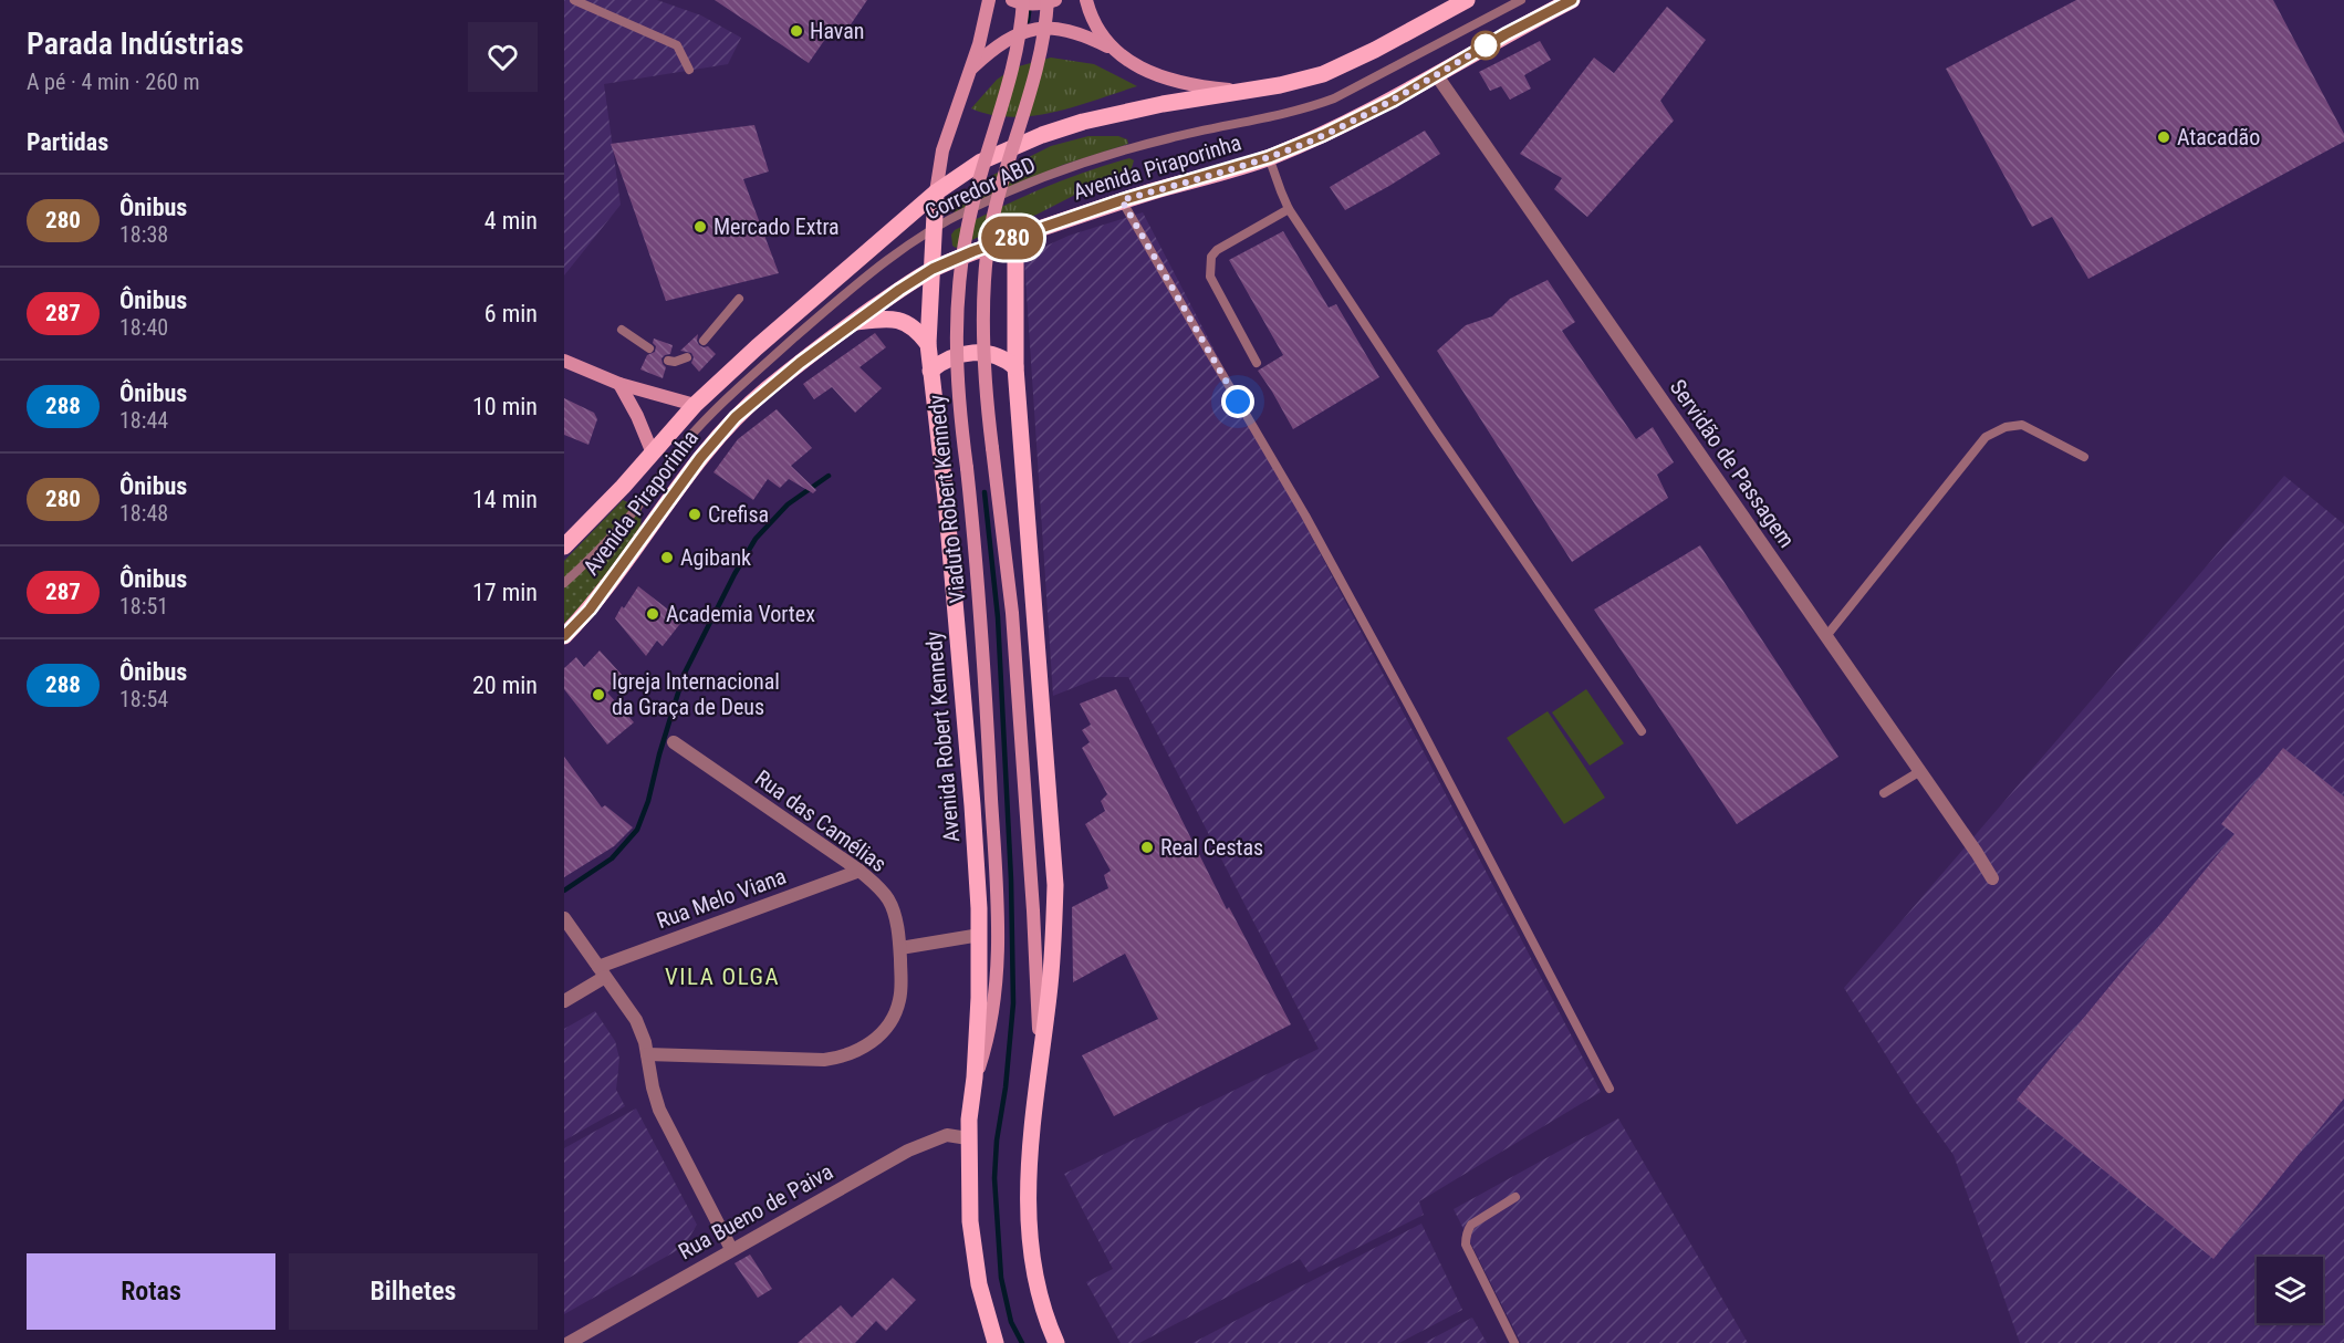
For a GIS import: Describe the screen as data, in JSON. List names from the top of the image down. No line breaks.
{"streets":{"main road":["Avenida Piraporinha","Viaduto Robert Kennedy","Avenida Robert Kennedy"],"street":["Servidão de Passagem","Rua das Camélias","Rua Melo Viana","Rua Bueno de Paiva"],"lane":["Corredor ABD"]},"crossings":[["Avenida Piraporinha","Servidão de Passagem"],["Avenida Piraporinha","Avenida Robert Kennedy"],["Corredor ABD","Avenida Robert Kennedy"],["Viaduto Robert Kennedy","Avenida Robert Kennedy"],["Avenida Robert Kennedy","Rua Bueno de Paiva"],["Rua das Camélias","Rua Melo Viana"]],"districts":["VILA OLGA"],"places":["Havan","Atacadão","Mercado Extra","Crefisa","Agibank","Academia Vortex","Igreja Internacional da Graça de Deus","Real Cestas"],"lines":["bus line 280"],"page":{"heading":[["Parada Indústrias","A pé · 4 min · 260 m"],"Partidas"],"on_map":"280","list":[{"mark":"280","name":"Ônibus","note":"18:38","value":"4 min"},{"mark":"287","name":"Ônibus","note":"18:40","value":"6 min"},{"mark":"288","name":"Ônibus","note":"18:44","value":"10 min"},{"mark":"280","name":"Ônibus","note":"18:48","value":"14 min"},{"mark":"287","name":"Ônibus","note":"18:51","value":"17 min"},{"mark":"288","name":"Ônibus","note":"18:54","value":"20 min"}],"buttons":["Rotas","Bilhetes"]}}
